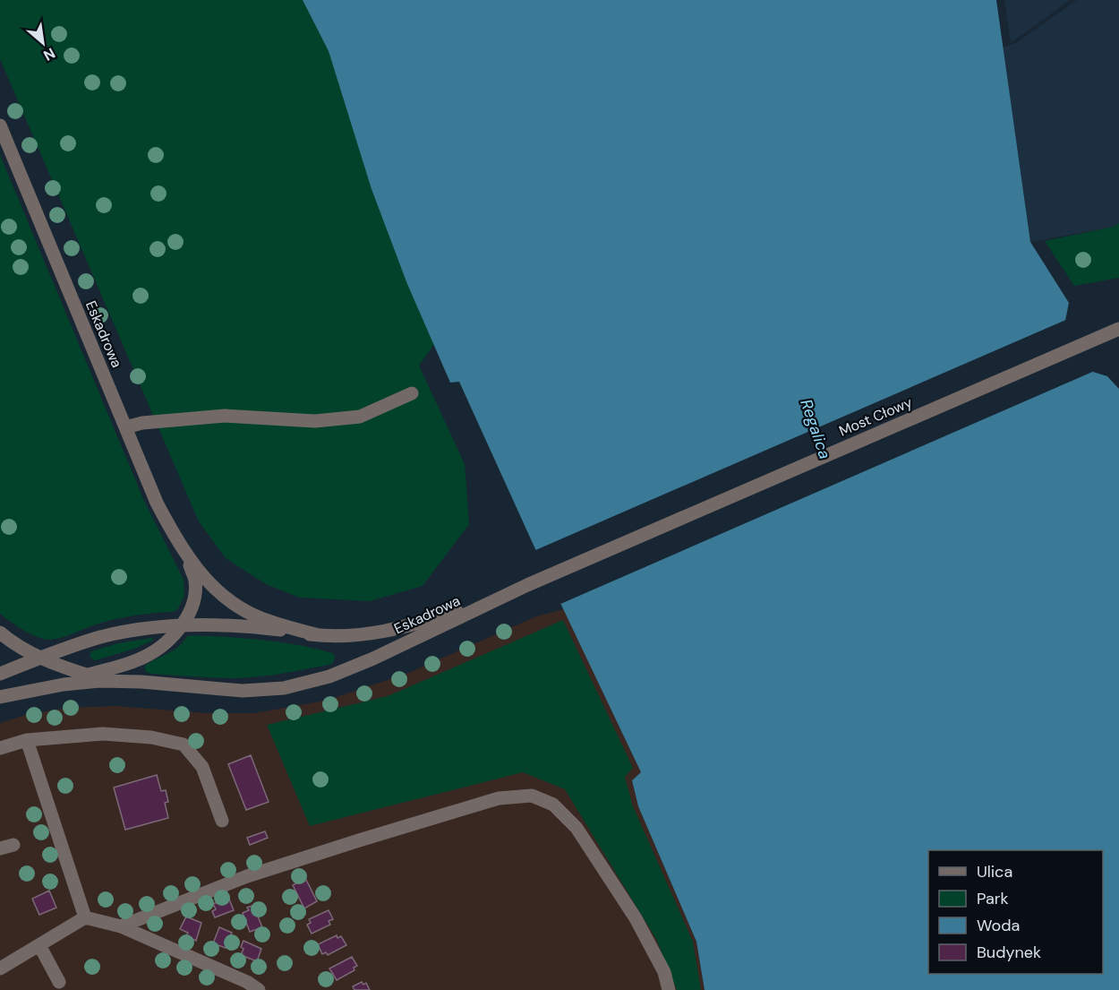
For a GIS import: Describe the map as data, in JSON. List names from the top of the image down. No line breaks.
{"streets":{"street":["Eskadrowa","Most Cłowy"]},"crossings":[["Eskadrowa","Most Cłowy"]],"water":["Regalica"],"legend":["Ulica","Park","Woda","Budynek"],"north":"bottom right"}
